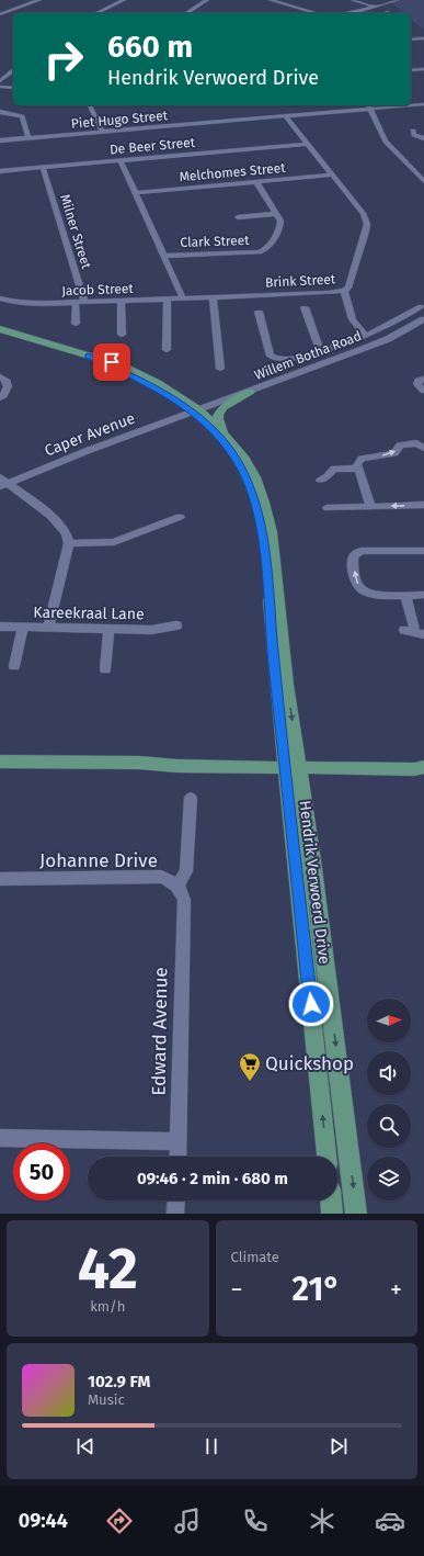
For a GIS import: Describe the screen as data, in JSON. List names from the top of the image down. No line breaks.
{"streets":{"main road":["Hendrik Verwoerd Drive"],"street":["Piet Hugo Street","De Beer Street","Melchomes Street","Milner Street","Clark Street","Brink Street","Jacob Street","Willem Botha Road","Caper Avenue","Kareekraal Lane","Johanne Drive","Edward Avenue"]},"crossings":[["Piet Hugo Street","Brink Street"],["De Beer Street","Milner Street"],["De Beer Street","Brink Street"],["Melchomes Street","Brink Street"],["Milner Street","Jacob Street"],["Brink Street","Jacob Street"],["Willem Botha Road","Caper Avenue"],["Willem Botha Road","Hendrik Verwoerd Drive"],["Caper Avenue","Hendrik Verwoerd Drive"],["Johanne Drive","Edward Avenue"]],"places":{"supermarket":["Quickshop"]},"north":"right","page":{"turn":["660 m","Hendrik Verwoerd Drive"],"limit":"50","trip":"09:46 · 2 min · 680 m","tile":[["42","km/h"],"Climate"],"heat":["−","21°","+"],"song":["102.9 FM","Music"],"tabs":"09:44"}}
